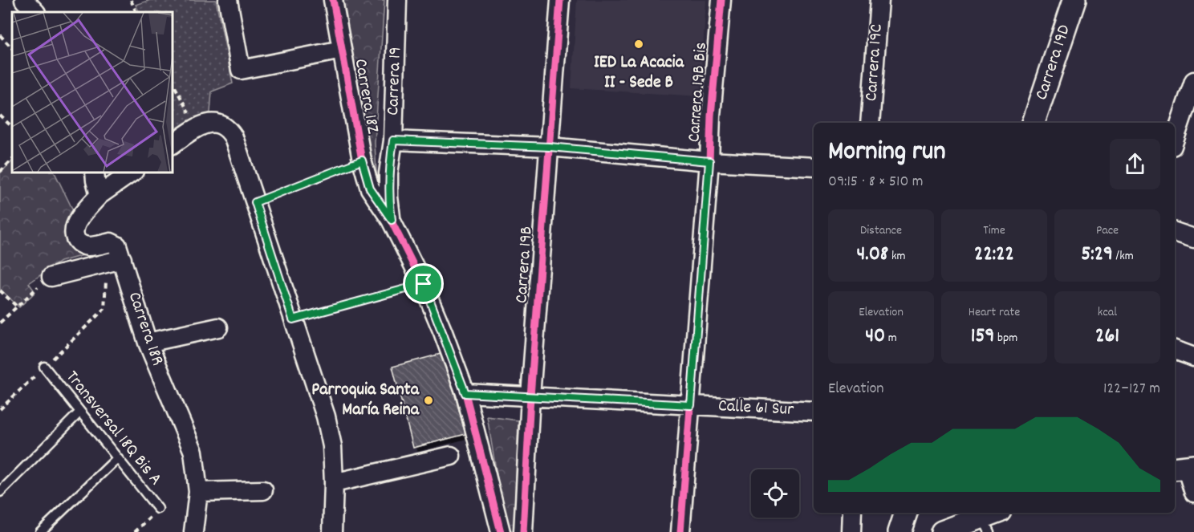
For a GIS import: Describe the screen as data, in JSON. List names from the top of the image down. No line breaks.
{"streets":{"street":["Carrera 19C","Carrera 19D","Carrera 19","Carrera 19B Bis","Carrera 18Z","Carrera 19B","Carrera 18R","Calle 61 Sur"],"lane":["Transversal 18Q Bis A"]},"crossings":[["Carrera 19","Carrera 18Z"],["Carrera 19B Bis","Calle 61 Sur"],["Carrera 19B","Calle 61 Sur"]],"places":["IED La Acacia II - Sede B","Parroquia Santa María Reina"],"page":{"heading":["Morning run","09:15 · 8 × 510 m"],"stats":[["Distance","4.08 km"],["Time","22:22"],["Pace","5:29 /km"],["Elevation","40 m"],["Heart rate","159 bpm"],["kcal","261"]],"chart":["Elevation","122–127 m"]}}
